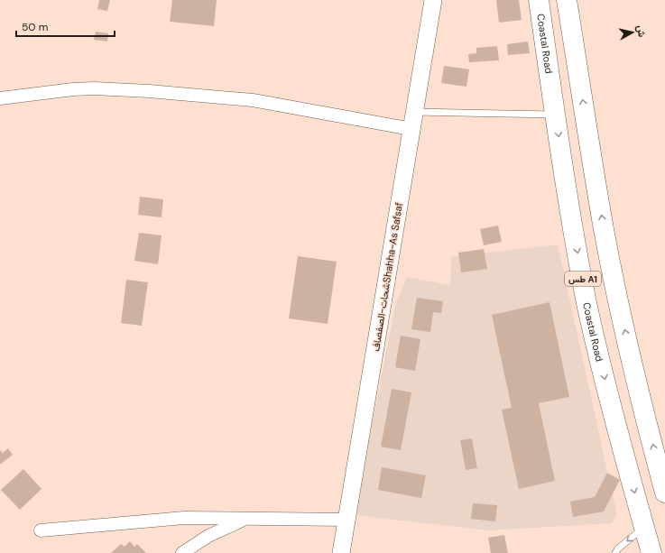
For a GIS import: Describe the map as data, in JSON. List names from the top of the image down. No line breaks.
{"streets":{"highway":["Coastal Road","طس A1"],"main road":["شحات-الصفصافShahha-As Safsaf"]},"scale_bar":"50 m","north":"right"}
